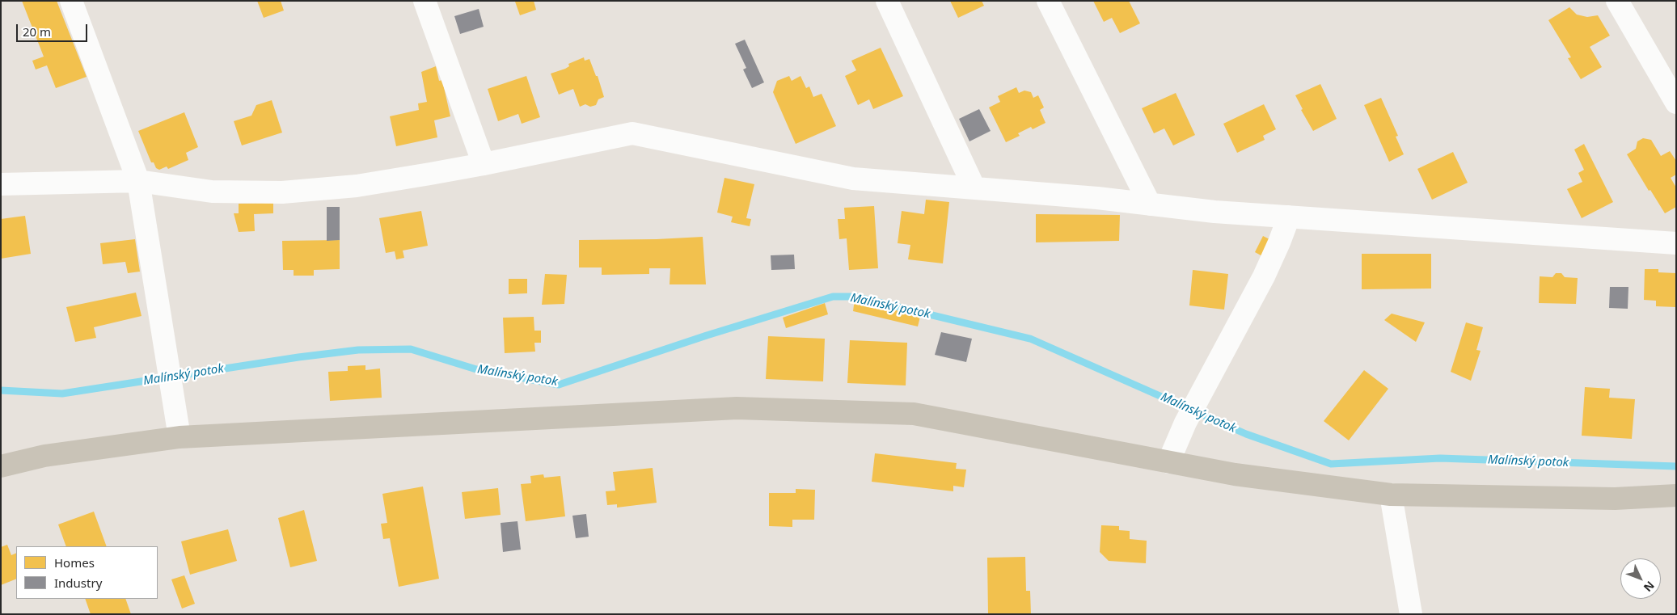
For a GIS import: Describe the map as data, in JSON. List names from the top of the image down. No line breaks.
{"water":["Malínský potok"],"legend":["Homes","Industry"],"scale_bar":"20 m","north":"bottom right"}
